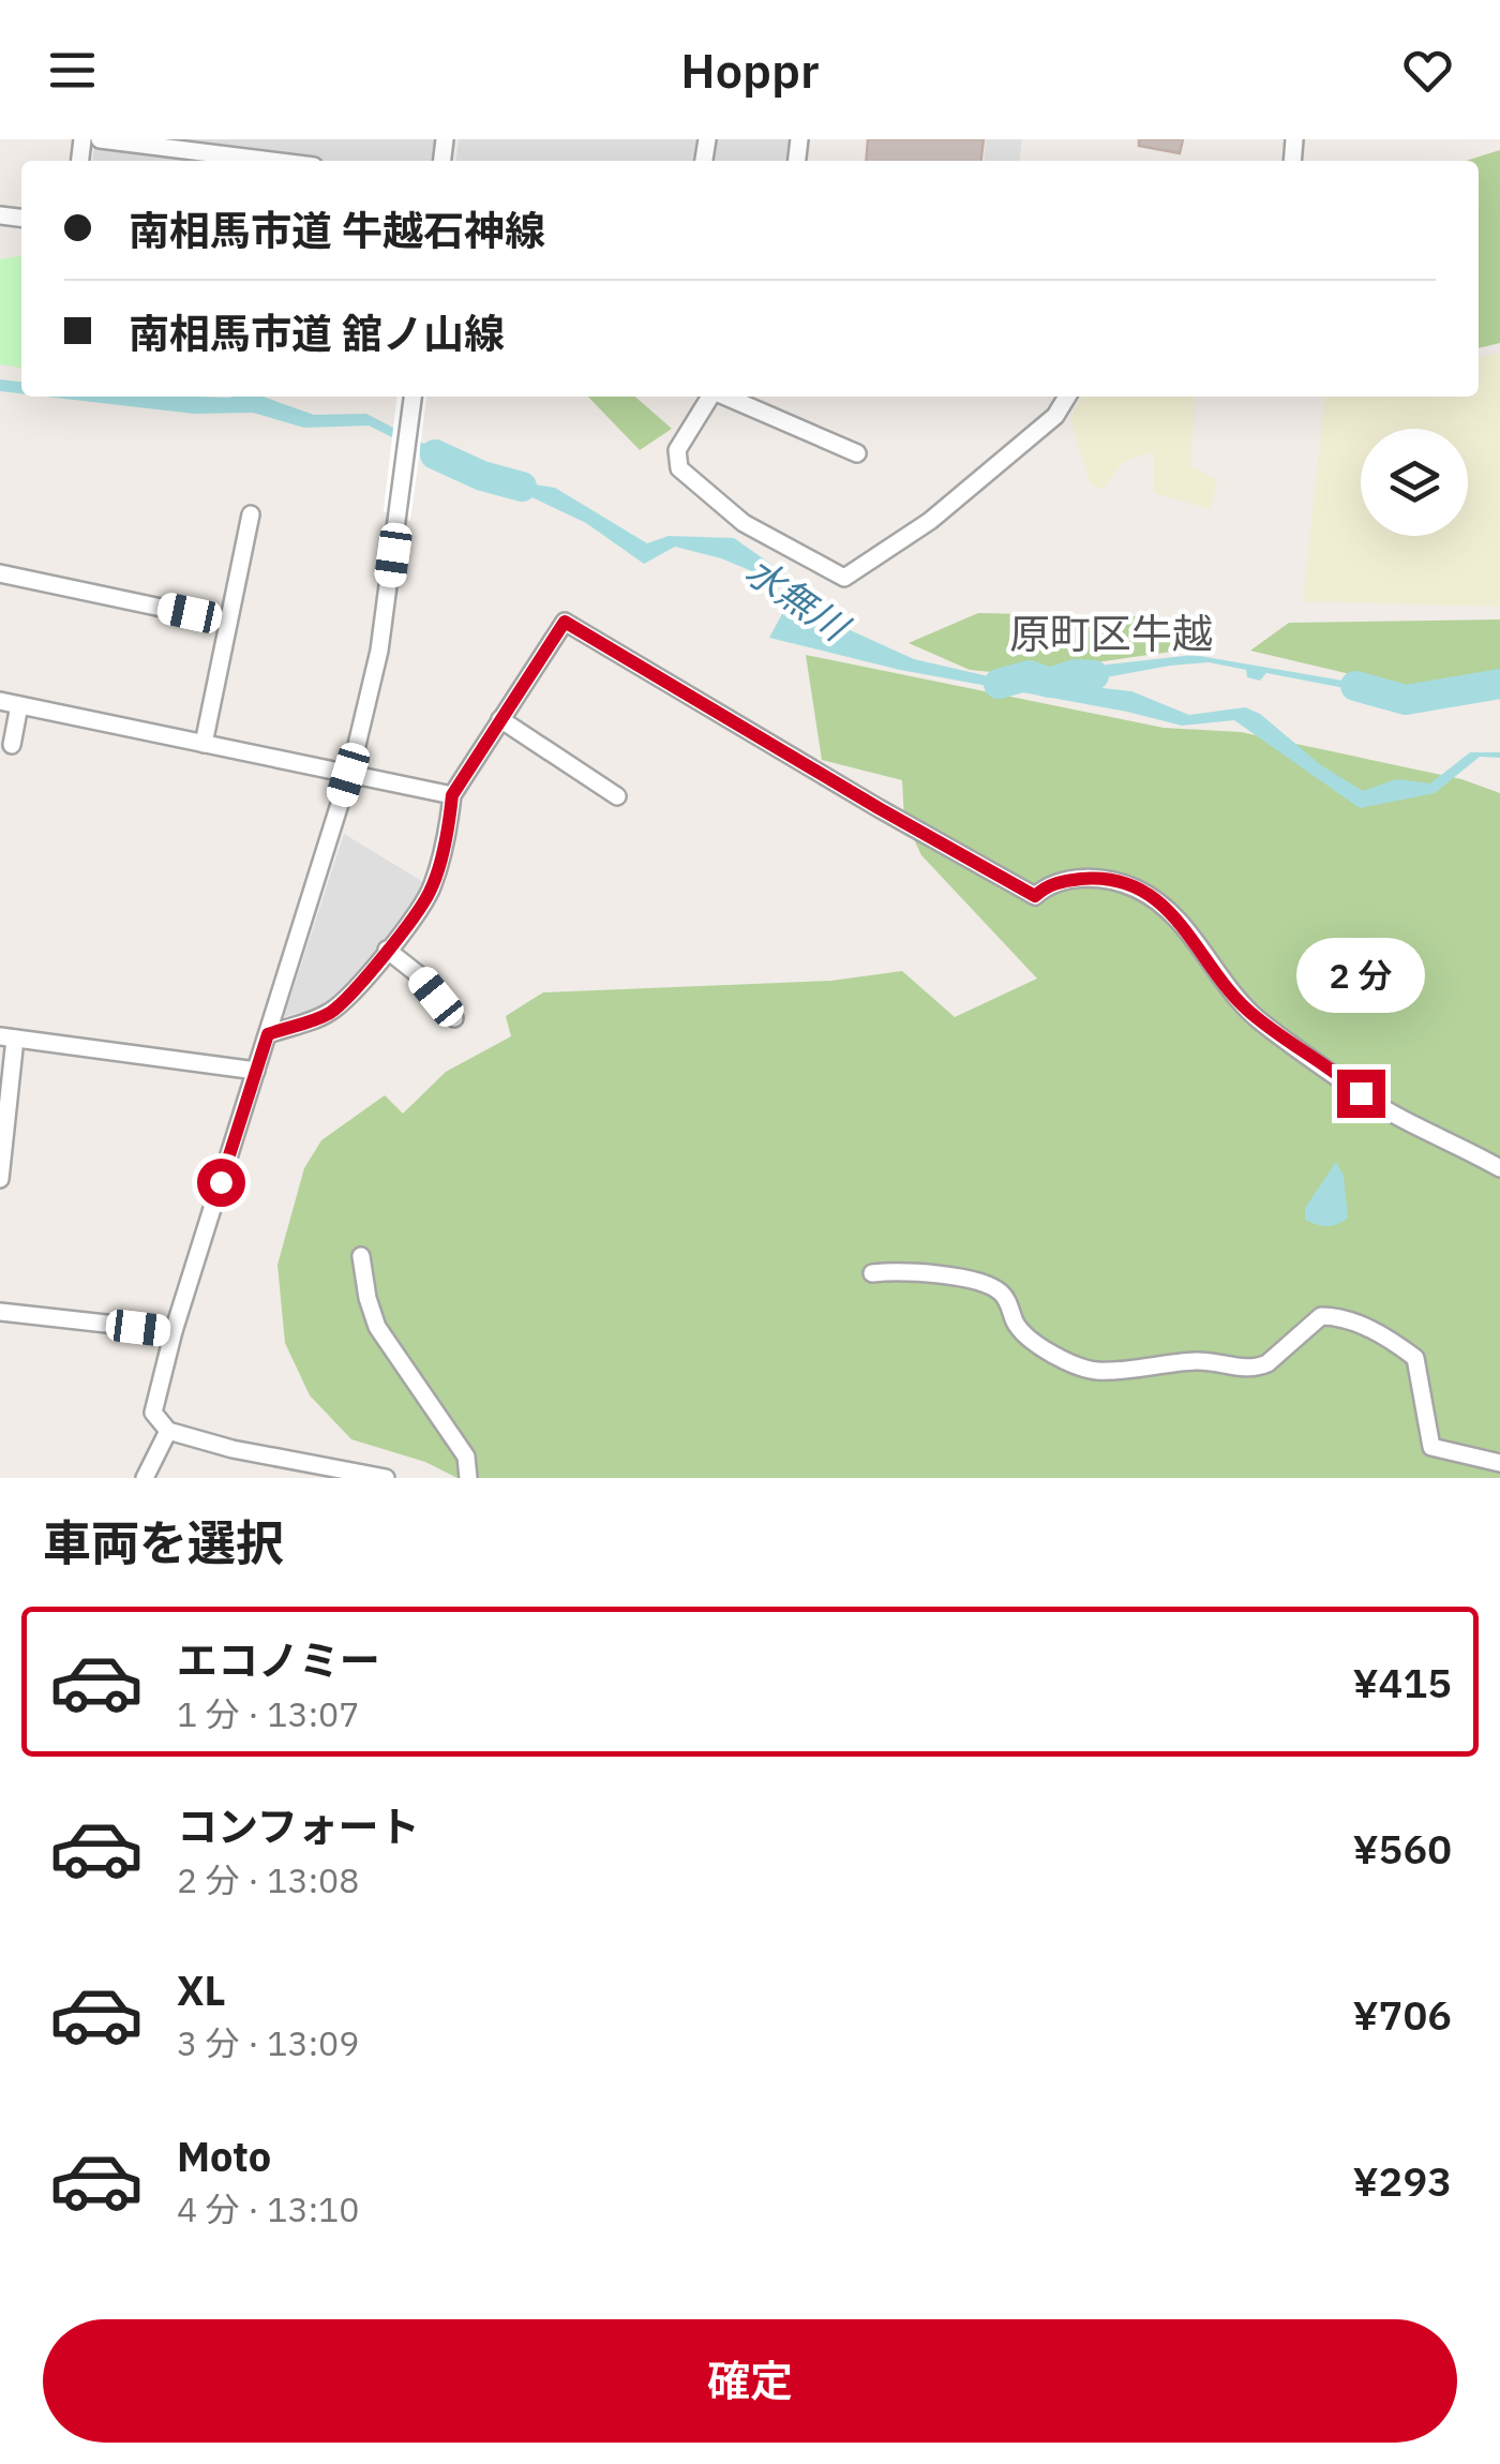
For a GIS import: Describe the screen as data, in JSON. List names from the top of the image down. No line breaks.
{"districts":["原町区牛越"],"water":["水無川"],"page":{"header":"Hoppr","banner":["南相馬市道 牛越石神線","南相馬市道 舘ノ山線"],"bubble":"2 分","heading":"車両を選択","list":[{"name":"エコノミー","note":"1 分 · 13:07","value":"¥415"},{"name":"コンフォート","note":"2 分 · 13:08","value":"¥560"},{"name":"XL","note":"3 分 · 13:09","value":"¥706"},{"name":"Moto","note":"4 分 · 13:10","value":"¥293"}],"buttons":"確定"}}
